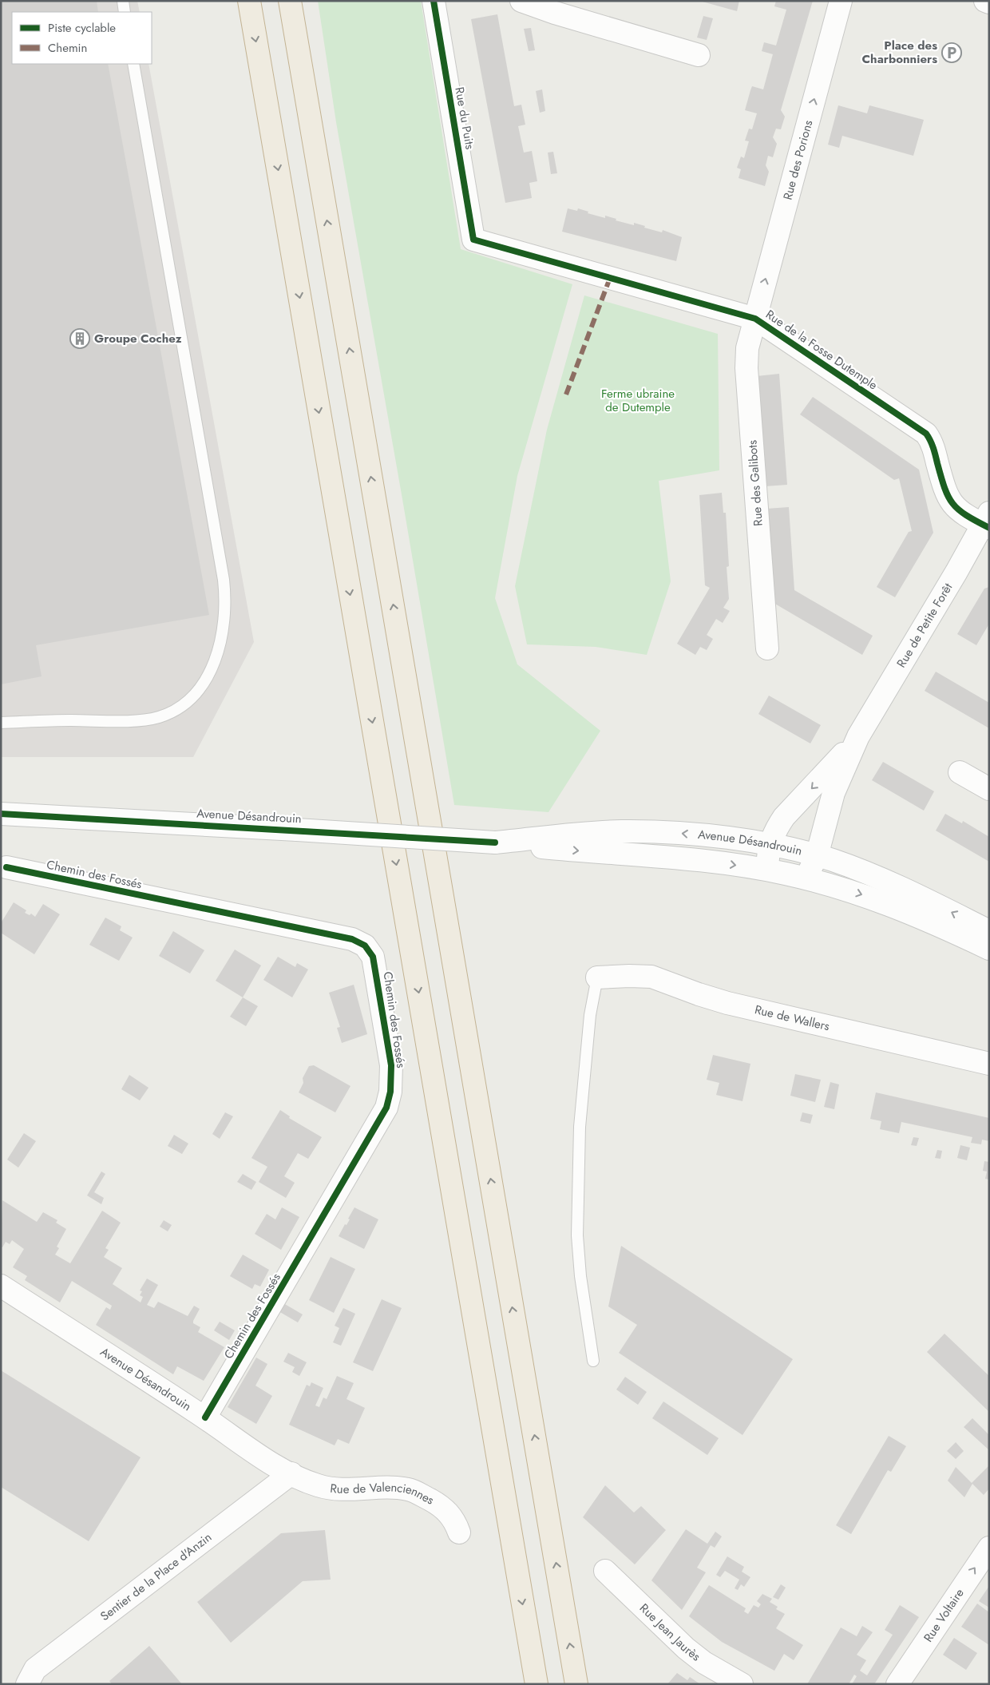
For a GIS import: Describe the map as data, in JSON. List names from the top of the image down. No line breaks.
{"streets":{"street":["Rue du Puits","Rue des Porions","Rue de la Fosse Dutemple","Rue des Galibots","Rue de Petite Forêt","Avenue Désandrouin","Chemin des Fossés","Rue de Wallers","Rue de Valenciennes","Sentier de la Place d'Anzin","Rue Voltaire","Rue Jean Jaurès"]},"crossings":[["Rue du Puits","Rue de la Fosse Dutemple"],["Rue des Porions","Rue de la Fosse Dutemple"],["Rue des Porions","Rue des Galibots"],["Rue de la Fosse Dutemple","Rue des Galibots"],["Rue de la Fosse Dutemple","Rue de Petite Forêt"],["Rue de Petite Forêt","Avenue Désandrouin"],["Avenue Désandrouin","Chemin des Fossés"],["Avenue Désandrouin","Rue de Valenciennes"],["Avenue Désandrouin","Sentier de la Place d'Anzin"],["Rue de Valenciennes","Sentier de la Place d'Anzin"]],"one_way":["Rue des Porions","Rue Voltaire"],"parks":["Ferme ubraine de Dutemple"],"places":{"parking":["Place des Charbonniers"],"building":["Groupe Cochez"]},"legend":["Piste cyclable","Chemin"]}
